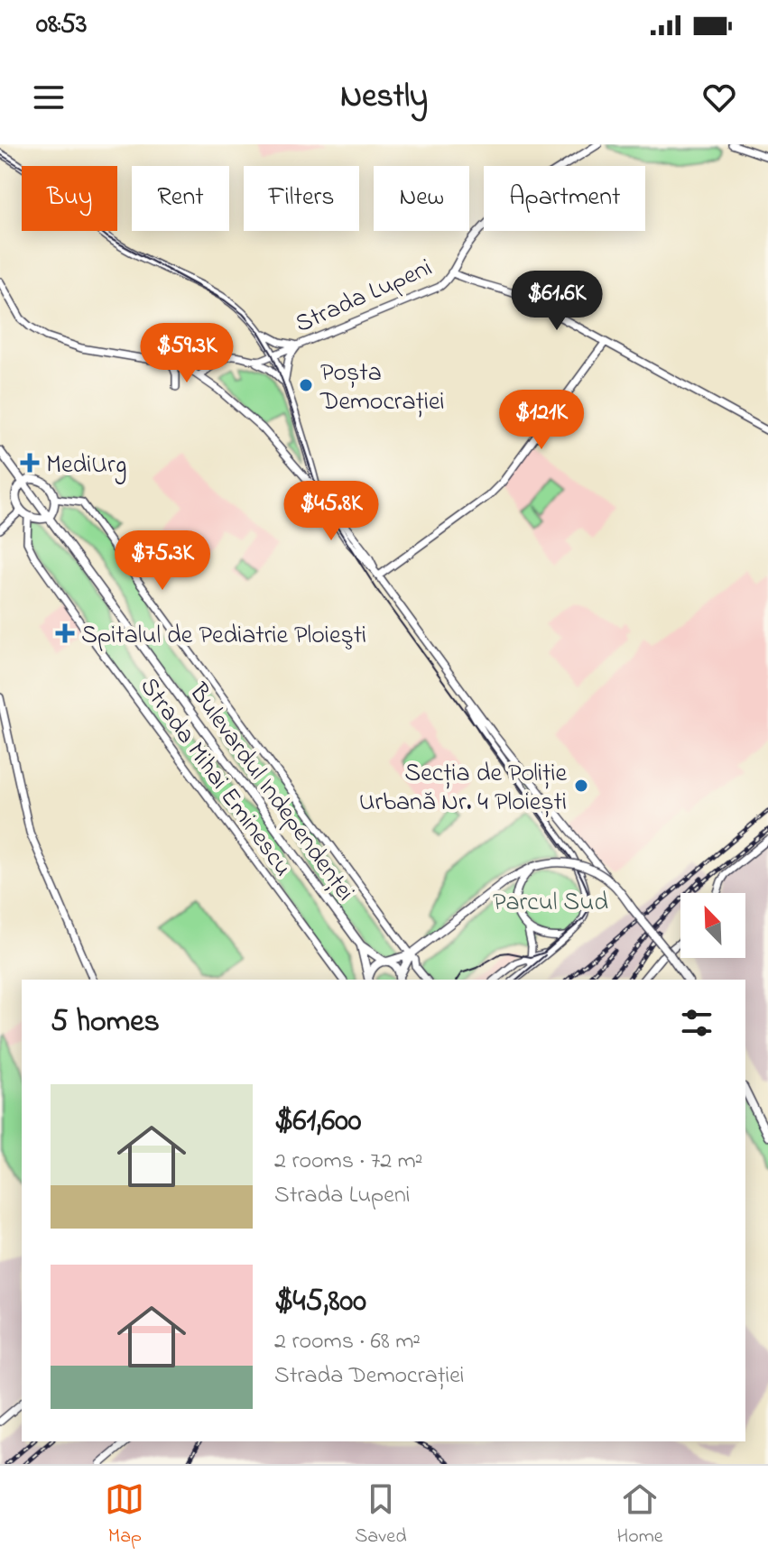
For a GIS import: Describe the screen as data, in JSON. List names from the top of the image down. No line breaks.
{"streets":{"main road":["Bulevardul Independenței"],"street":["Strada Lupeni","Strada Mihai Eminescu"]},"parks":["Parcul Sud"],"places":{"other":["Poșta Democrației","Secția de Poliție Urbană Nr. 4 Ploiești"],"health":["MediUrg","Spitalul de Pediatrie Ploieşti"]},"north":"top left","page":{"status":"08:53","header":"Nestly","chip":["Buy","Rent","Filters","New","Apartment"],"price":["$61.6K","$59.3K","$121K","$45.8K","$75.3K"],"heading":"5 homes","list":[{"name":"$61,600","note":"2 rooms · 72 m² · Strada Lupeni"},{"name":"$45,800","note":"2 rooms · 68 m² · Strada Democrației"}],"tabs":["Map","Saved","Home"]}}
